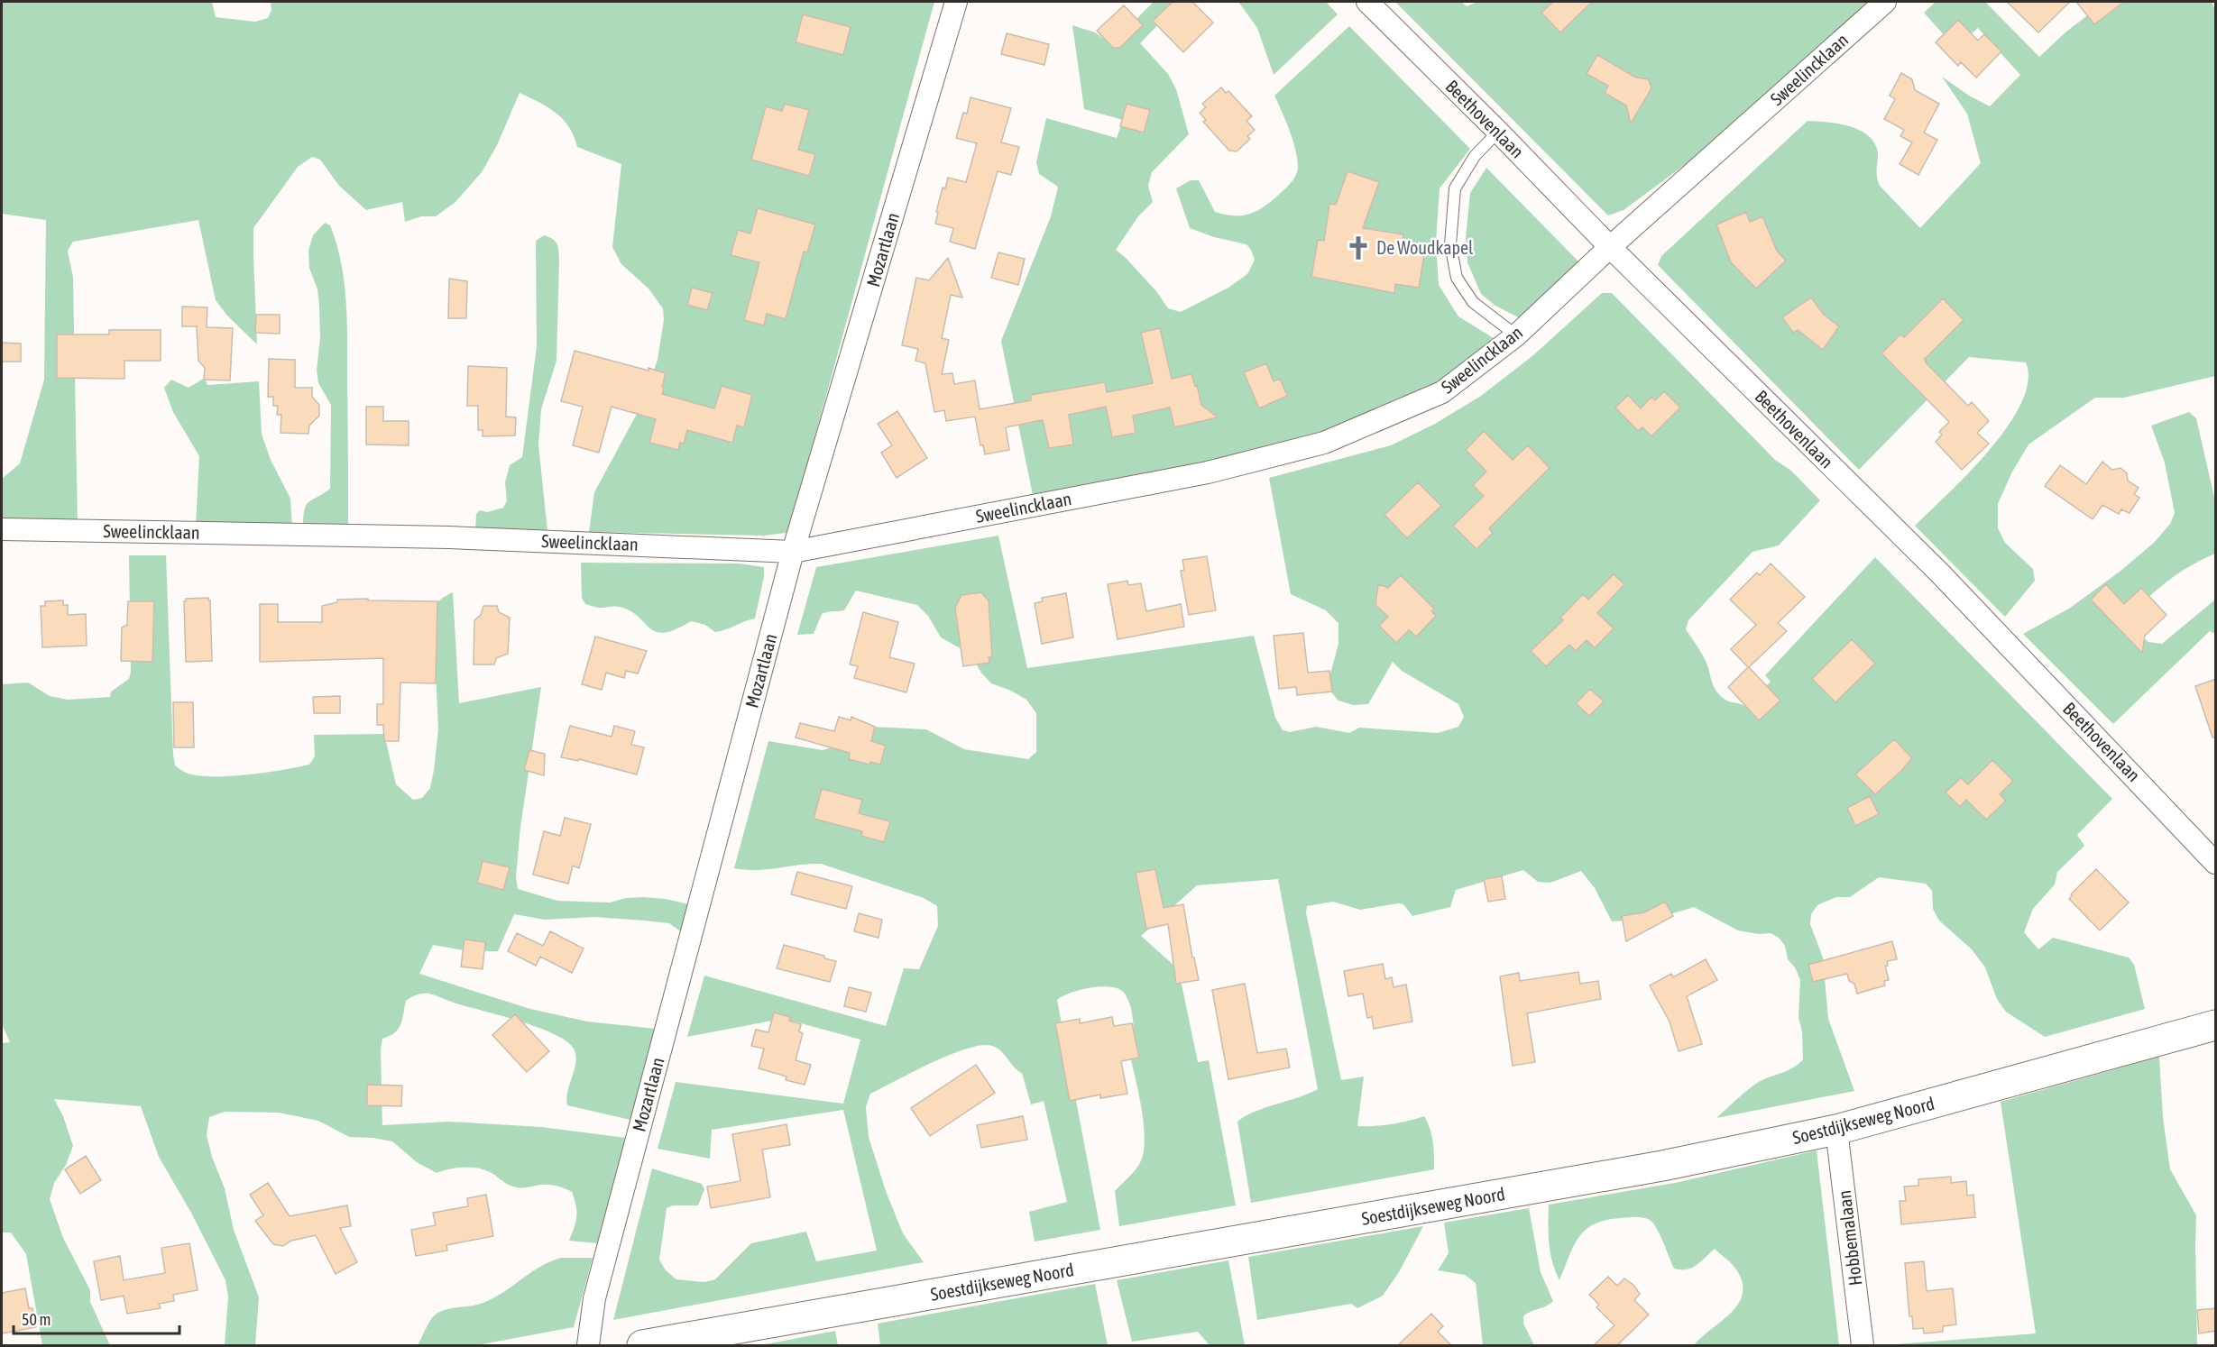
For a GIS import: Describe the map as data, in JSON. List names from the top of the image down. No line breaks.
{"streets":{"main road":["Soestdijkseweg Noord"],"street":["Sweelincklaan","Beethovenlaan","Mozartlaan","Hobbemalaan"]},"crossings":[["Sweelincklaan","Beethovenlaan"],["Sweelincklaan","Mozartlaan"],["Soestdijkseweg Noord","Hobbemalaan"]],"places":{"church":["De Woudkapel"]},"scale_bar":"50 m"}
